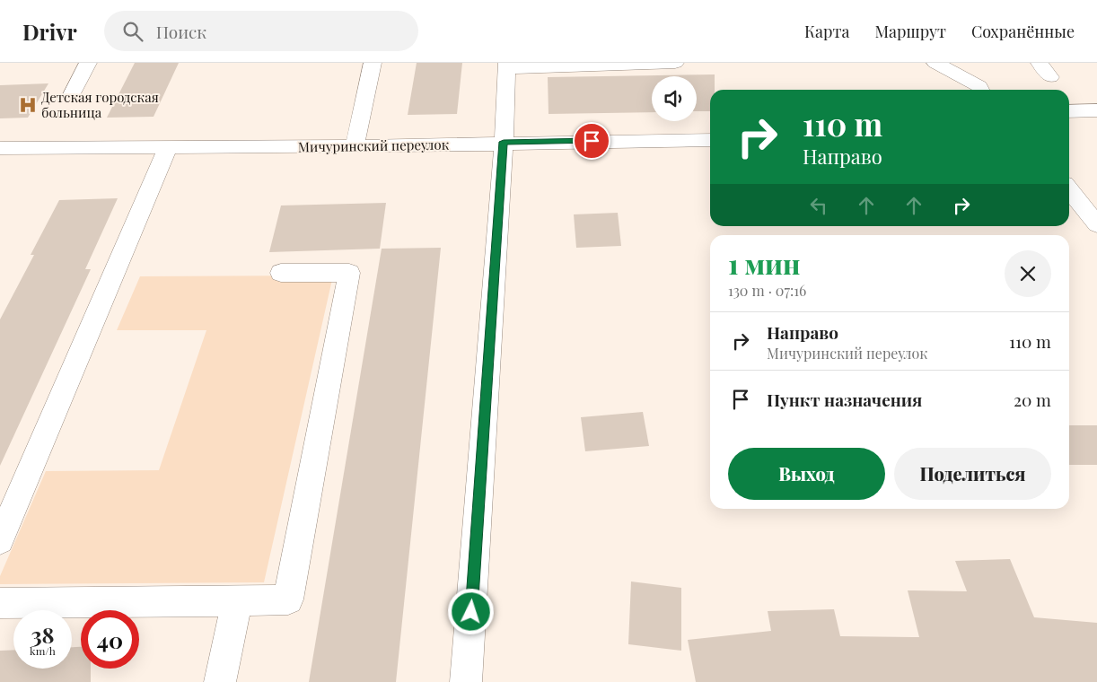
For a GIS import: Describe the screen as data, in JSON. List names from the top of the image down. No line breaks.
{"streets":{"street":["Мичуринский переулок"]},"places":{"hospital":["Детская городская больница"]},"page":{"header":"Drivr","search":"Поиск","nav":["Карта","Маршрут","Сохранённые"],"turn":["110 m","Направо"],"heading":["1 мин","130 m · 07:16"],"list":[{"name":"Направо","note":"Мичуринский переулок","value":"110 m"},{"name":"Пункт назначения","value":"20 m"}],"buttons":["Выход","Поделиться"],"speed":"38 km/h","limit":"40"}}
